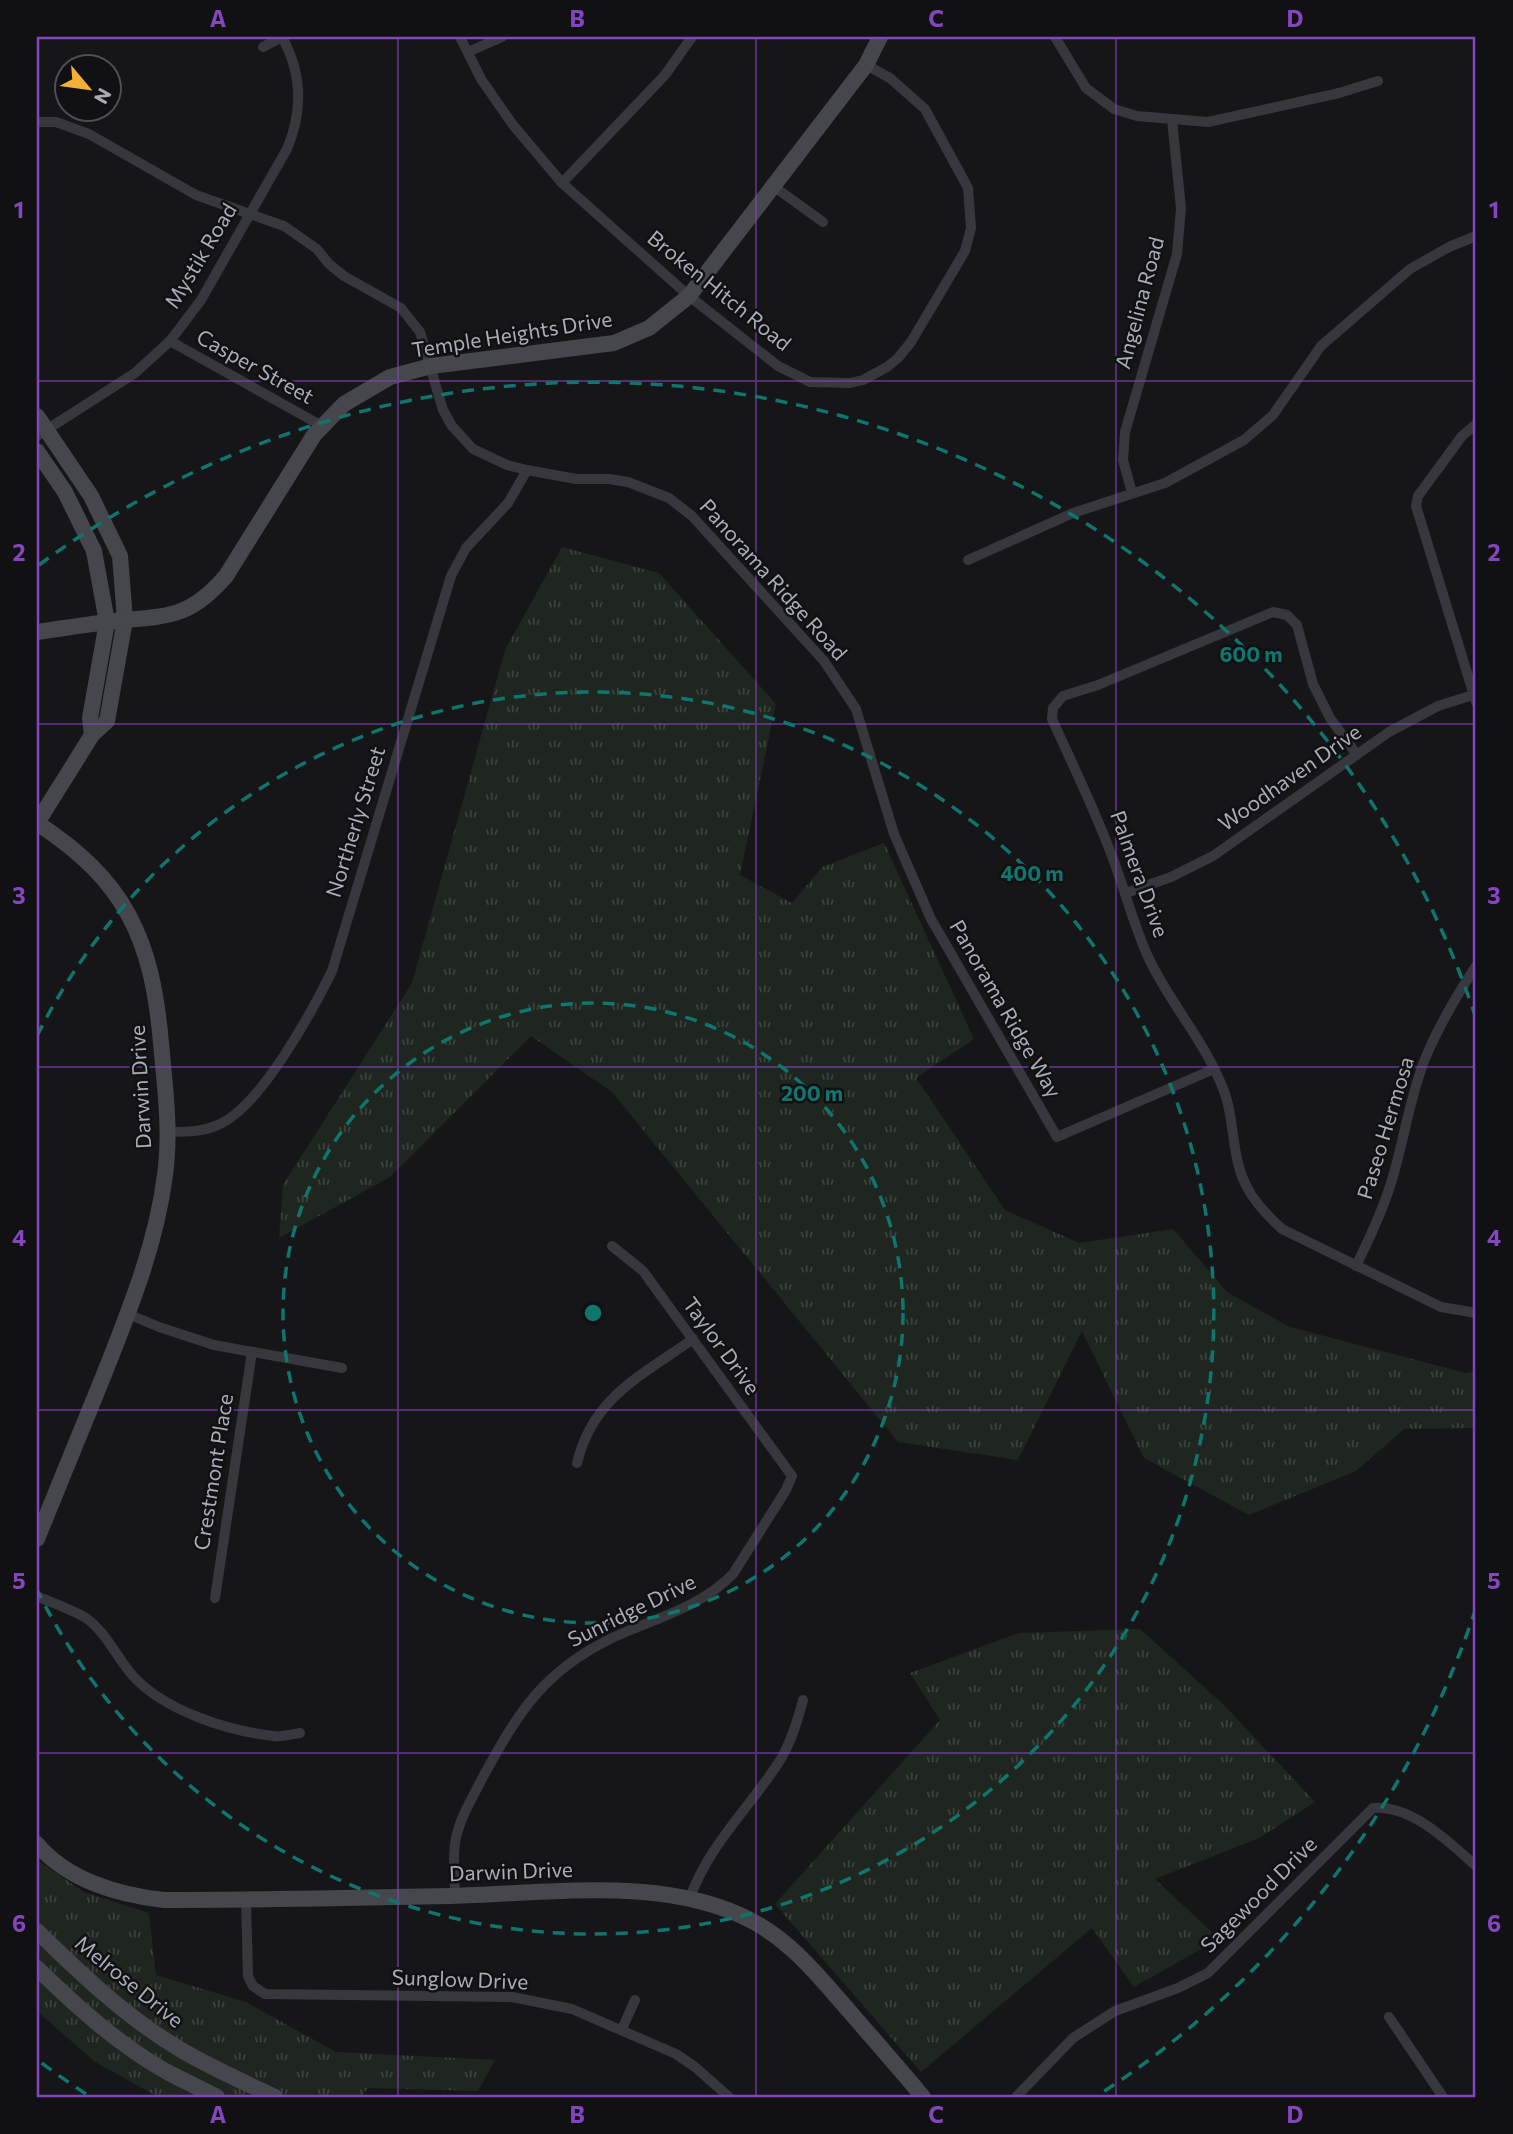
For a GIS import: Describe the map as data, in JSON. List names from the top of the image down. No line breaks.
{"streets":{"street":["Mystik Road","Broken Hitch Road","Angelina Road","Temple Heights Drive","Casper Street","Panorama Ridge Road","Woodhaven Drive","Northerly Street","Palmera Drive","Panorama Ridge Way","Darwin Drive","Paseo Hermosa","Taylor Drive","Crestmont Place","Sunridge Drive","Sagewood Drive","Sunglow Drive","Melrose Drive"]},"crossings":[["Mystik Road","Casper Street"],["Mystik Road","Panorama Ridge Road"],["Broken Hitch Road","Temple Heights Drive"],["Temple Heights Drive","Casper Street"],["Temple Heights Drive","Panorama Ridge Road"],["Panorama Ridge Road","Northerly Street"],["Panorama Ridge Road","Panorama Ridge Way"],["Woodhaven Drive","Palmera Drive"],["Northerly Street","Darwin Drive"],["Palmera Drive","Panorama Ridge Way"],["Palmera Drive","Paseo Hermosa"],["Darwin Drive","Sunridge Drive"],["Darwin Drive","Sunglow Drive"],["Taylor Drive","Sunridge Drive"]],"north":"bottom right","grid":{"columns":["A","B","C","D"],"rows":["1","2","3","4","5","6"]},"rings":["600 m","400 m","200 m"]}
